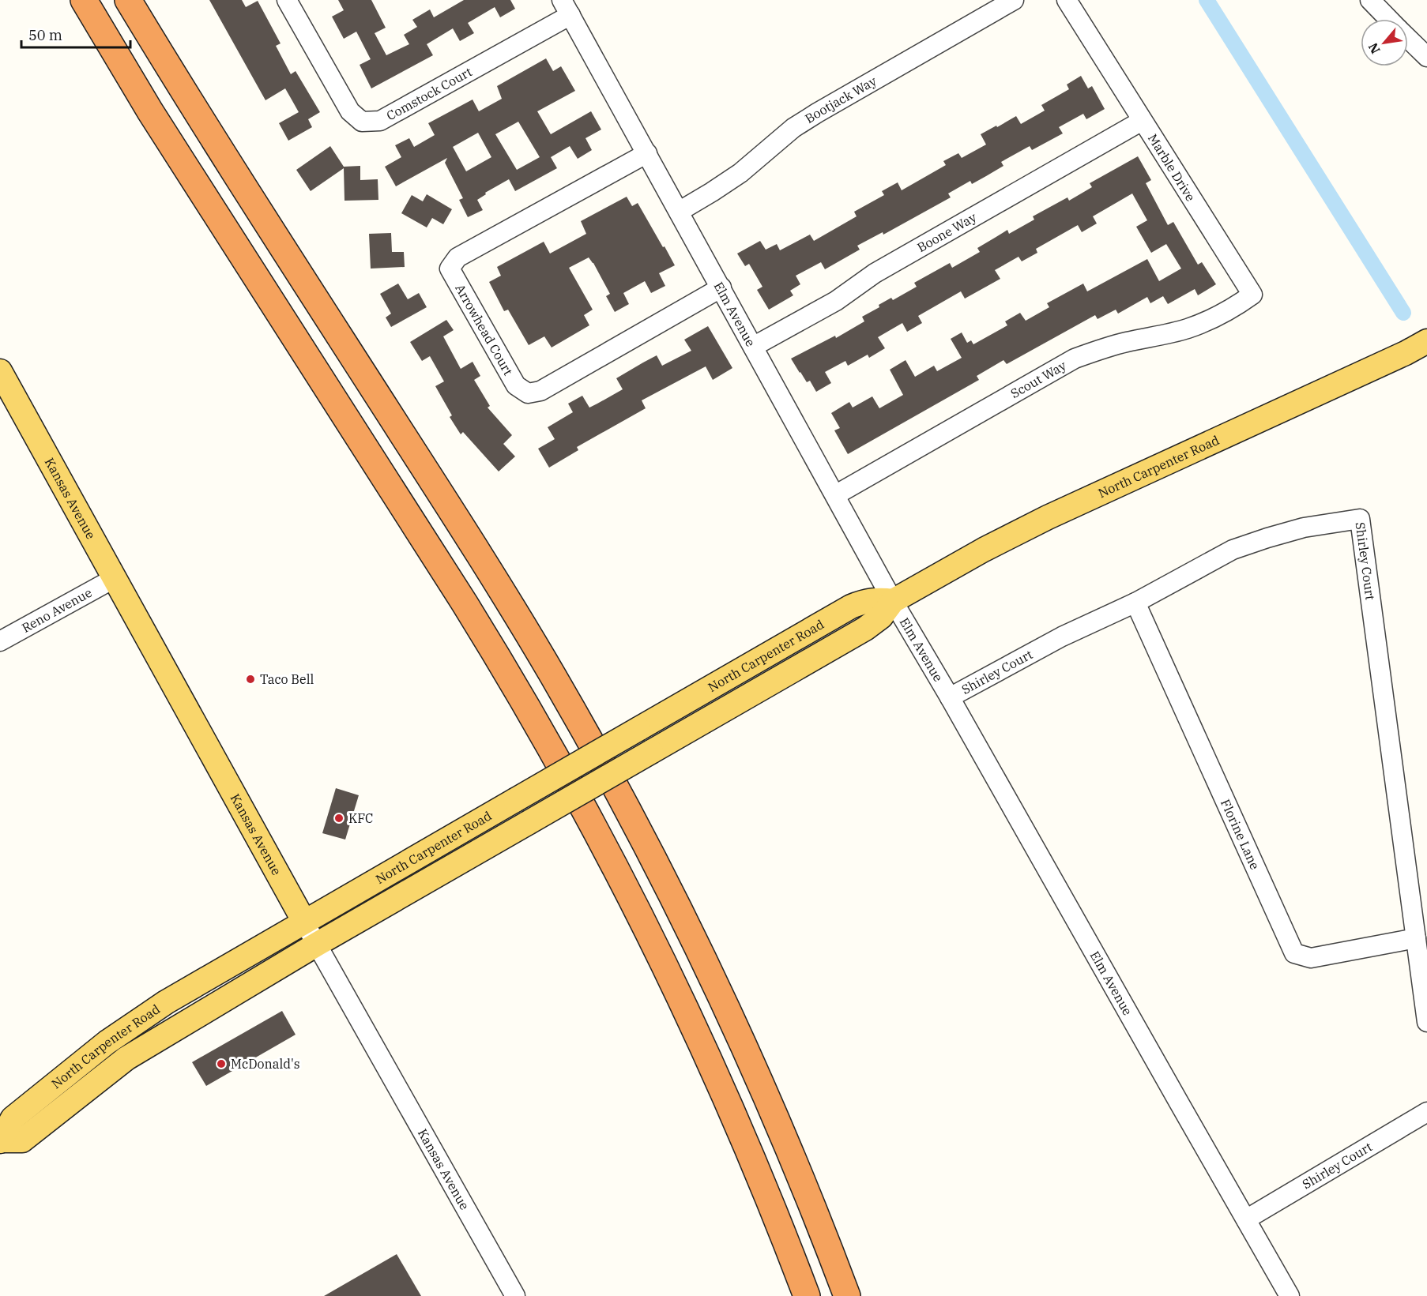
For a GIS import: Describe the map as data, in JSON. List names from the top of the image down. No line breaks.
{"streets":{"main road":["North Carpenter Road","Kansas Avenue"],"street":["Comstock Court","Bootjack Way","Marble Drive","Boone Way","Elm Avenue","Arrowhead Court","Scout Way","Shirley Court","Reno Avenue","Florine Lane"]},"crossings":[["Comstock Court","Elm Avenue"],["Bootjack Way","Elm Avenue"],["Marble Drive","Boone Way"],["Marble Drive","Scout Way"],["Boone Way","Elm Avenue"],["Elm Avenue","Arrowhead Court"],["Elm Avenue","Scout Way"],["Elm Avenue","North Carpenter Road"],["Elm Avenue","Shirley Court"],["North Carpenter Road","Kansas Avenue"],["Kansas Avenue","Reno Avenue"],["Shirley Court","Florine Lane"]],"places":["Taco Bell","KFC","McDonald's"],"scale_bar":"50 m","north":"bottom left"}
